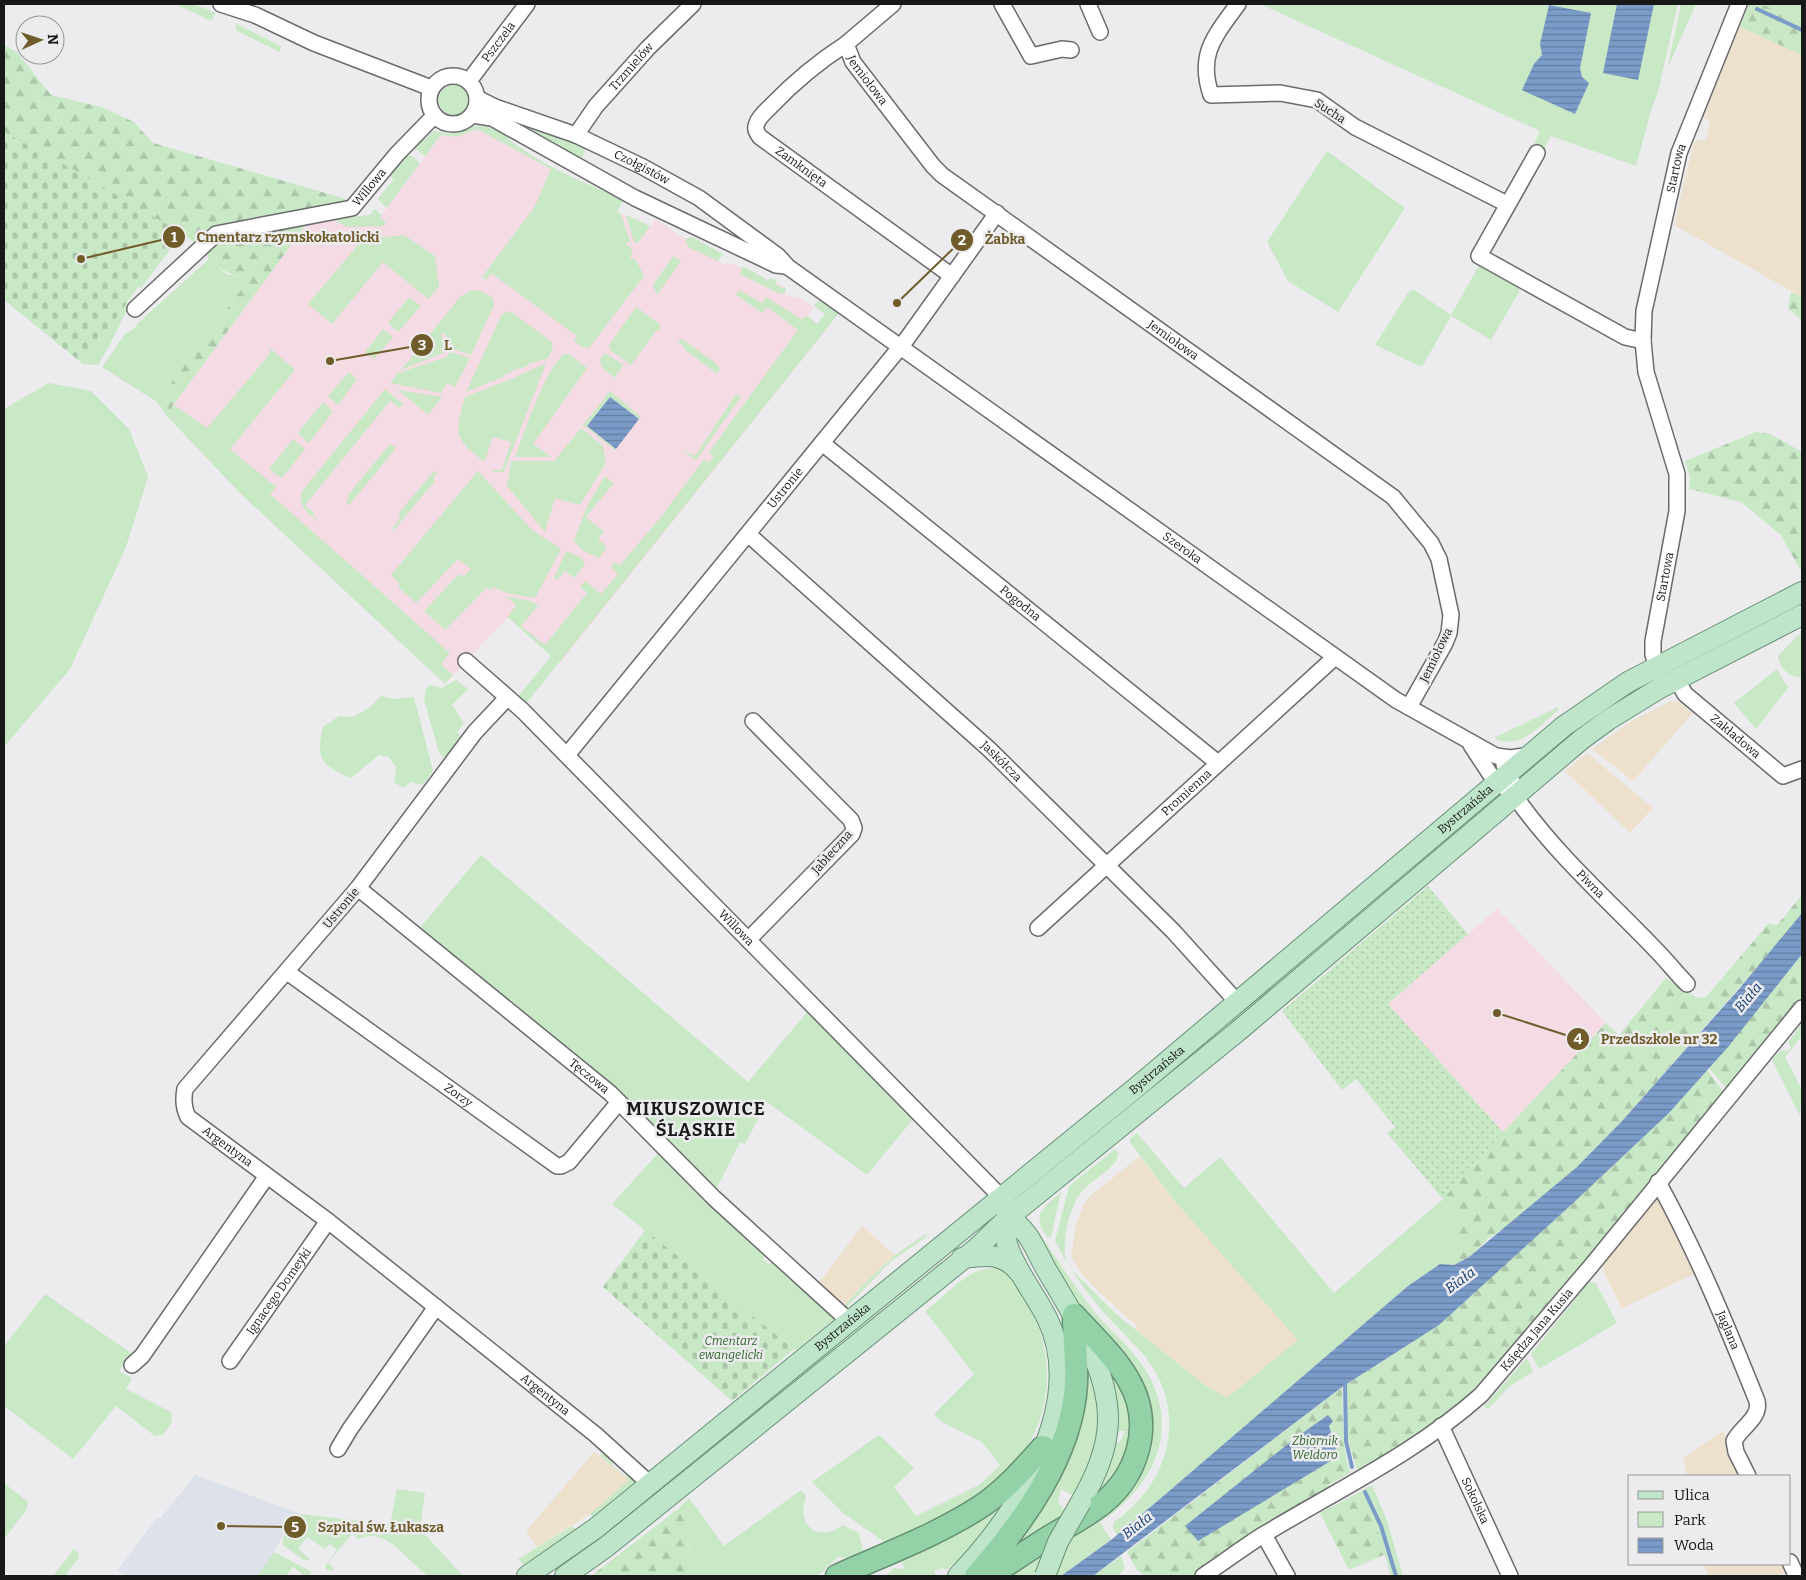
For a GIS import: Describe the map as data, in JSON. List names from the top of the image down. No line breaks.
{"streets":{"main road":["Bystrzańska"],"street":["Pszczela","Trzmielów","Jemiołowa","Sucha","Czołgistów","Zamknięta","Startowa","Willowa","Ustronie","Szeroka","Pogodna","Zakładowa","Jaskółcza","Promienna","Jabłeczna","Piwna","Tęczowa","Zorzy","Argentyna","Ignacego Domeyki","Jaglana","Księdza Jana Kusia","Sokolska"]},"crossings":[["Pszczela","Czołgistów"],["Pszczela","Willowa"],["Trzmielów","Czołgistów"],["Jemiołowa","Zamknięta"],["Jemiołowa","Ustronie"],["Jemiołowa","Szeroka"],["Czołgistów","Willowa"],["Czołgistów","Ustronie"],["Czołgistów","Szeroka"],["Zamknięta","Ustronie"],["Startowa","Bystrzańska"],["Willowa","Ustronie"],["Willowa","Bystrzańska"],["Willowa","Jabłeczna"],["Ustronie","Szeroka"],["Ustronie","Pogodna"],["Ustronie","Jaskółcza"],["Ustronie","Tęczowa"],["Ustronie","Zorzy"],["Ustronie","Argentyna"],["Szeroka","Promienna"],["Szeroka","Bystrzańska"],["Szeroka","Piwna"],["Pogodna","Promienna"],["Zakładowa","Bystrzańska"],["Jaskółcza","Promienna"],["Jaskółcza","Bystrzańska"],["Bystrzańska","Piwna"],["Bystrzańska","Tęczowa"],["Bystrzańska","Argentyna"],["Tęczowa","Zorzy"],["Argentyna","Ignacego Domeyki"],["Jaglana","Księdza Jana Kusia"],["Księdza Jana Kusia","Sokolska"]],"districts":["MIKUSZOWICE ŚLĄSKIE"],"water":["Biała"],"parks":["Cmentarz ewangelicki","Zbiornik Weldoro"],"places":["Cmentarz rzymskokatolicki","Żabka","L","Przedszkole nr 32","Szpital św. Łukasza"],"legend":["Ulica","Park","Woda"],"north":"right"}
